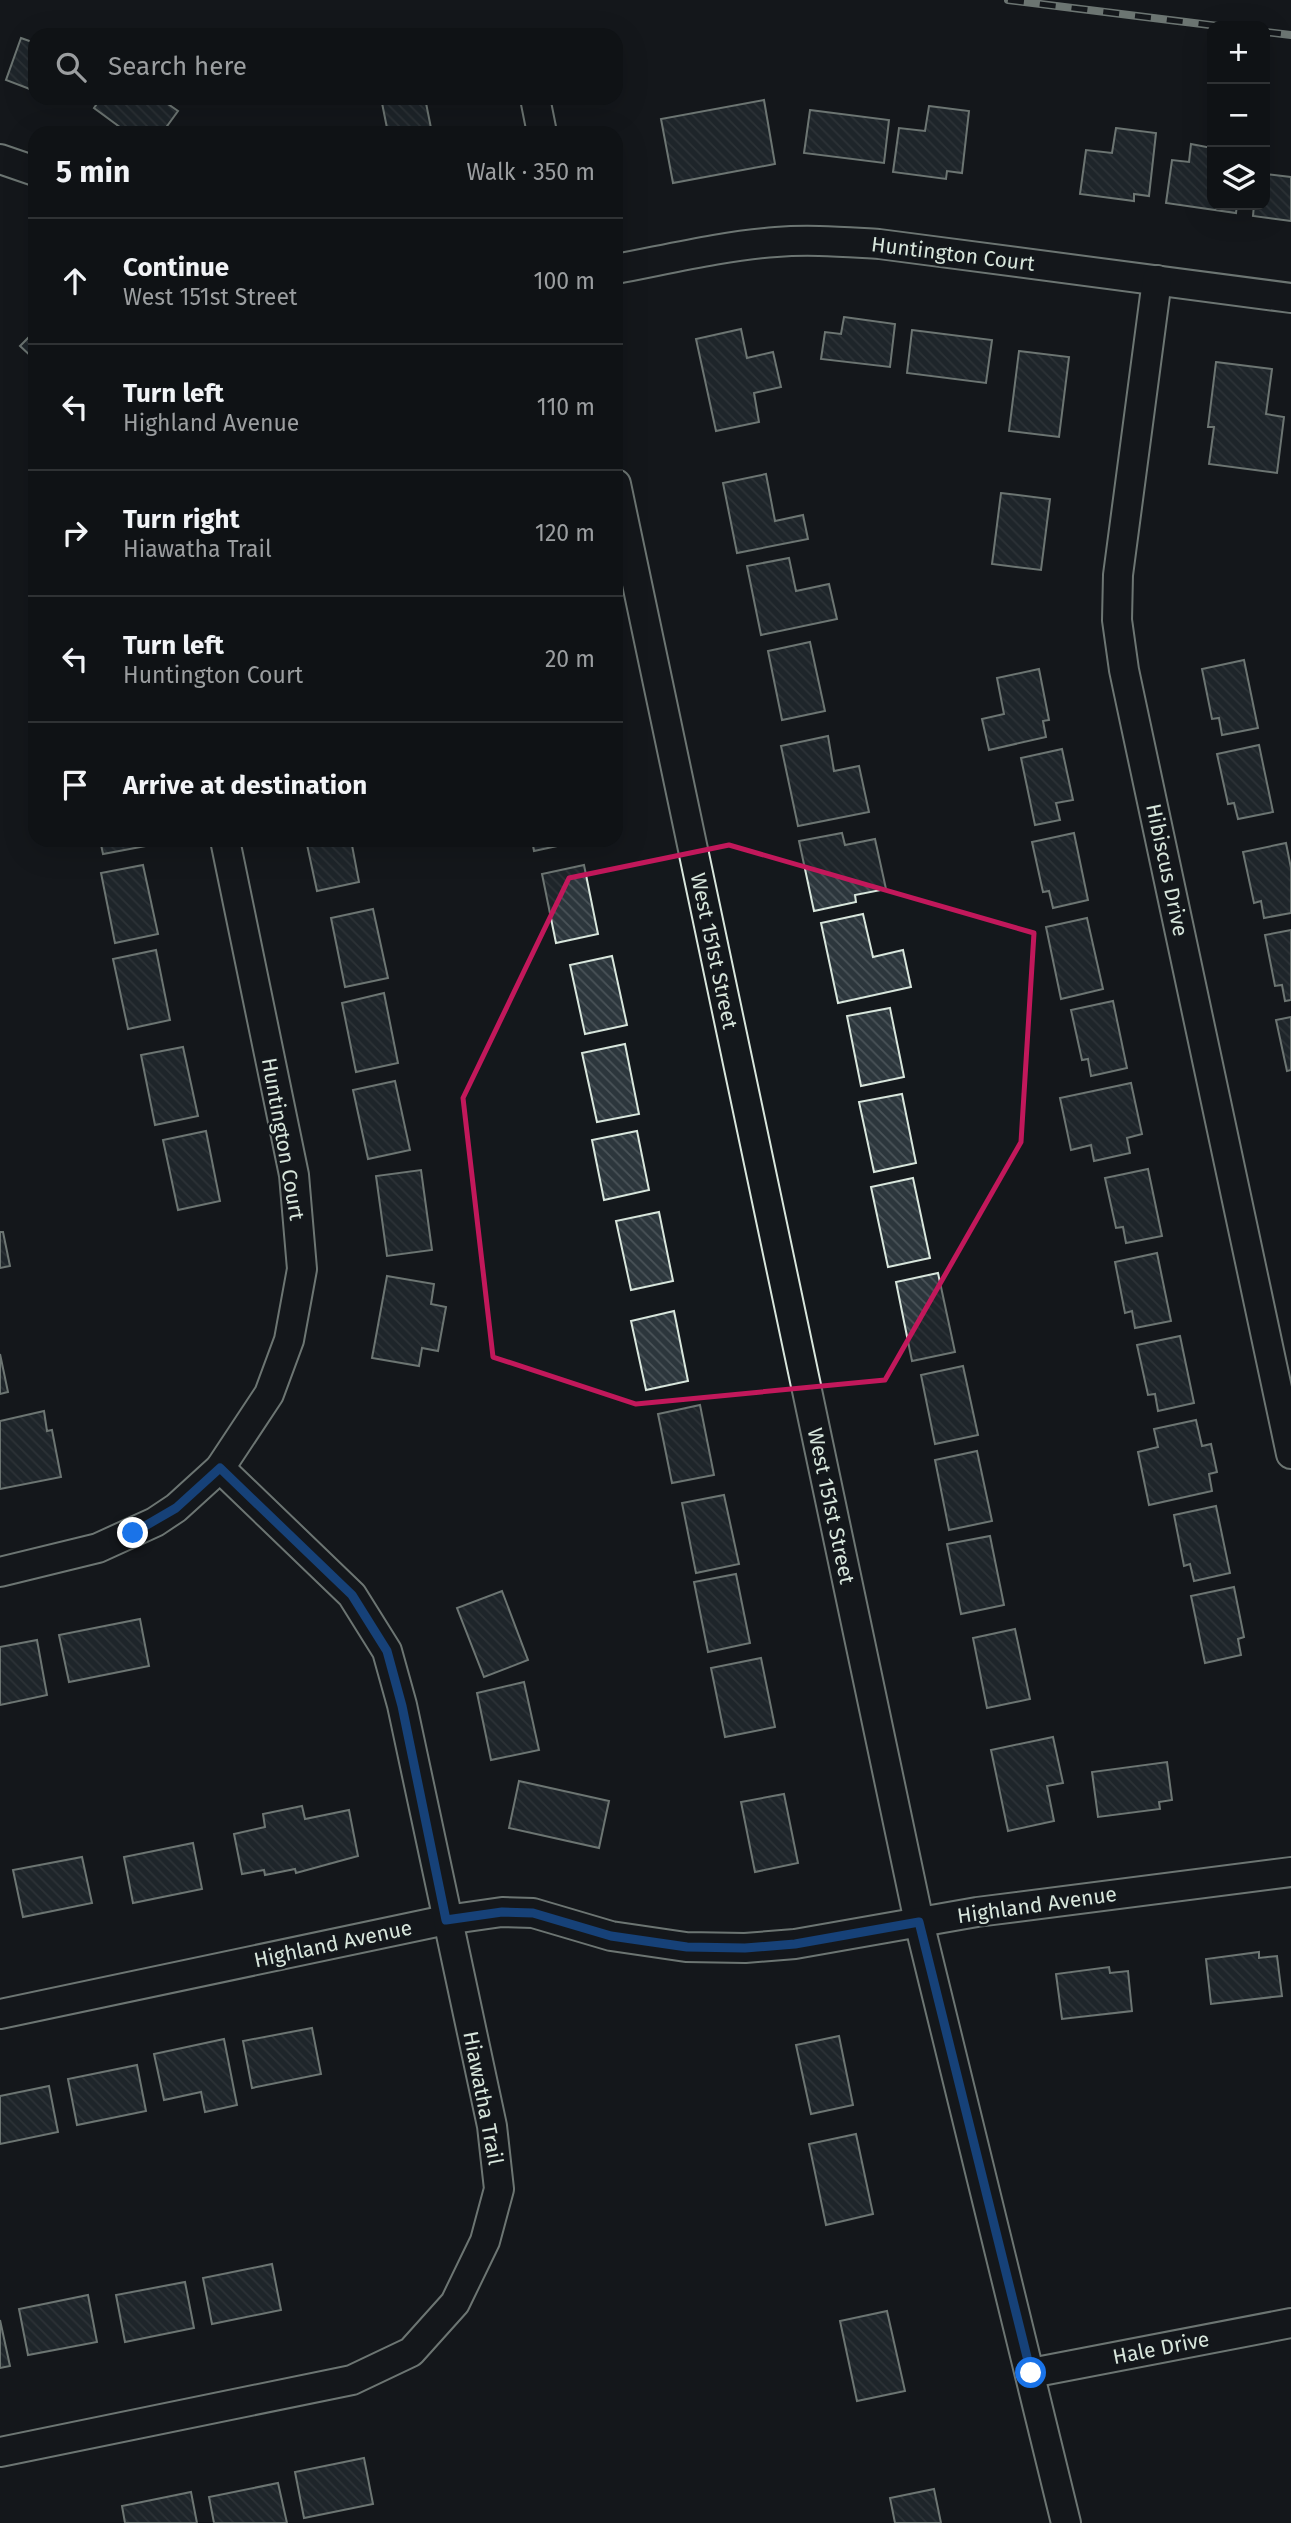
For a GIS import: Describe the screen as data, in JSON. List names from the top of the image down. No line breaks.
{"streets":{"street":["Huntington Court","Hibiscus Drive","West 151st Street","Highland Avenue","Hiawatha Trail","Hale Drive"]},"crossings":[["Huntington Court","Hibiscus Drive"],["Huntington Court","Hiawatha Trail"],["West 151st Street","Highland Avenue"],["West 151st Street","Hale Drive"],["Highland Avenue","Hiawatha Trail"]],"page":{"map_buttons":["+","−"],"search":"Search here","heading":["5 min","Walk · 350 m"],"list":[["Continue","West 151st Street","100 m"],["Turn left","Highland Avenue","110 m"],["Turn right","Hiawatha Trail","120 m"],["Turn left","Huntington Court","20 m"],"Arrive at destination"]}}
